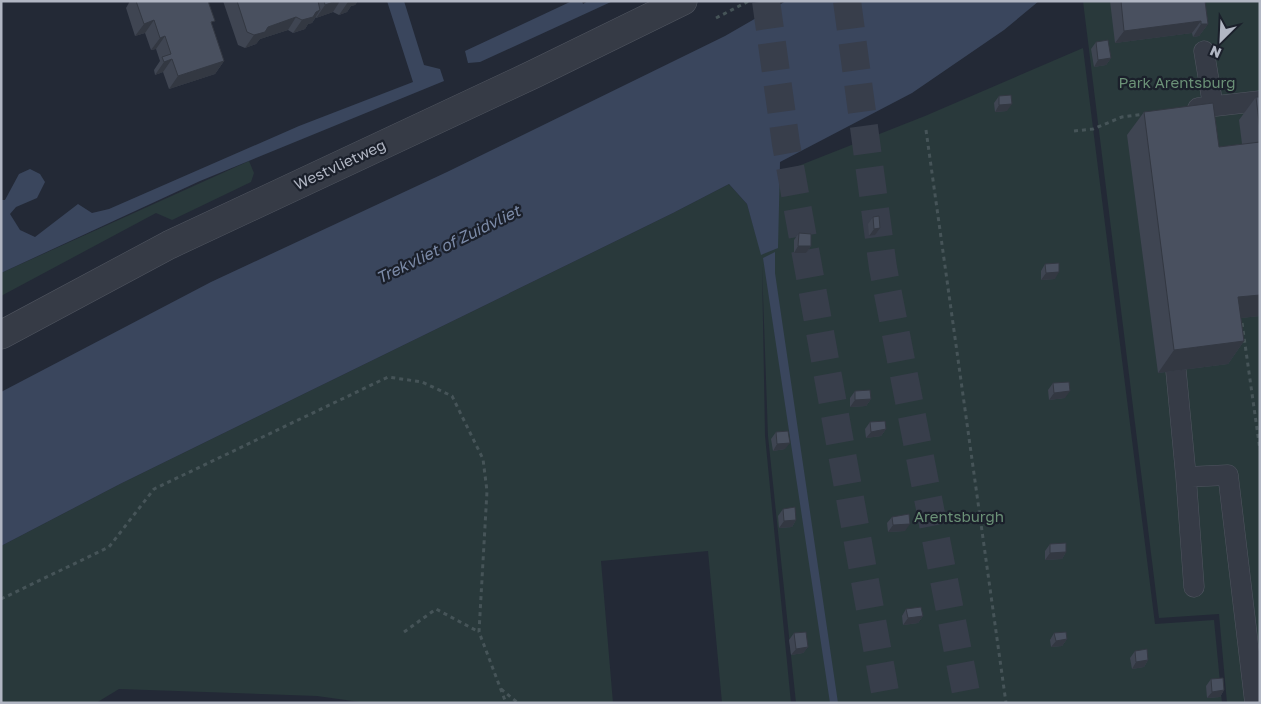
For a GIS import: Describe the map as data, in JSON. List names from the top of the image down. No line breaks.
{"streets":{"street":["Westvlietweg"]},"water":["Trekvliet of Zuidvliet"],"parks":["Park Arentsburg","Arentsburgh"],"north":"bottom left"}
